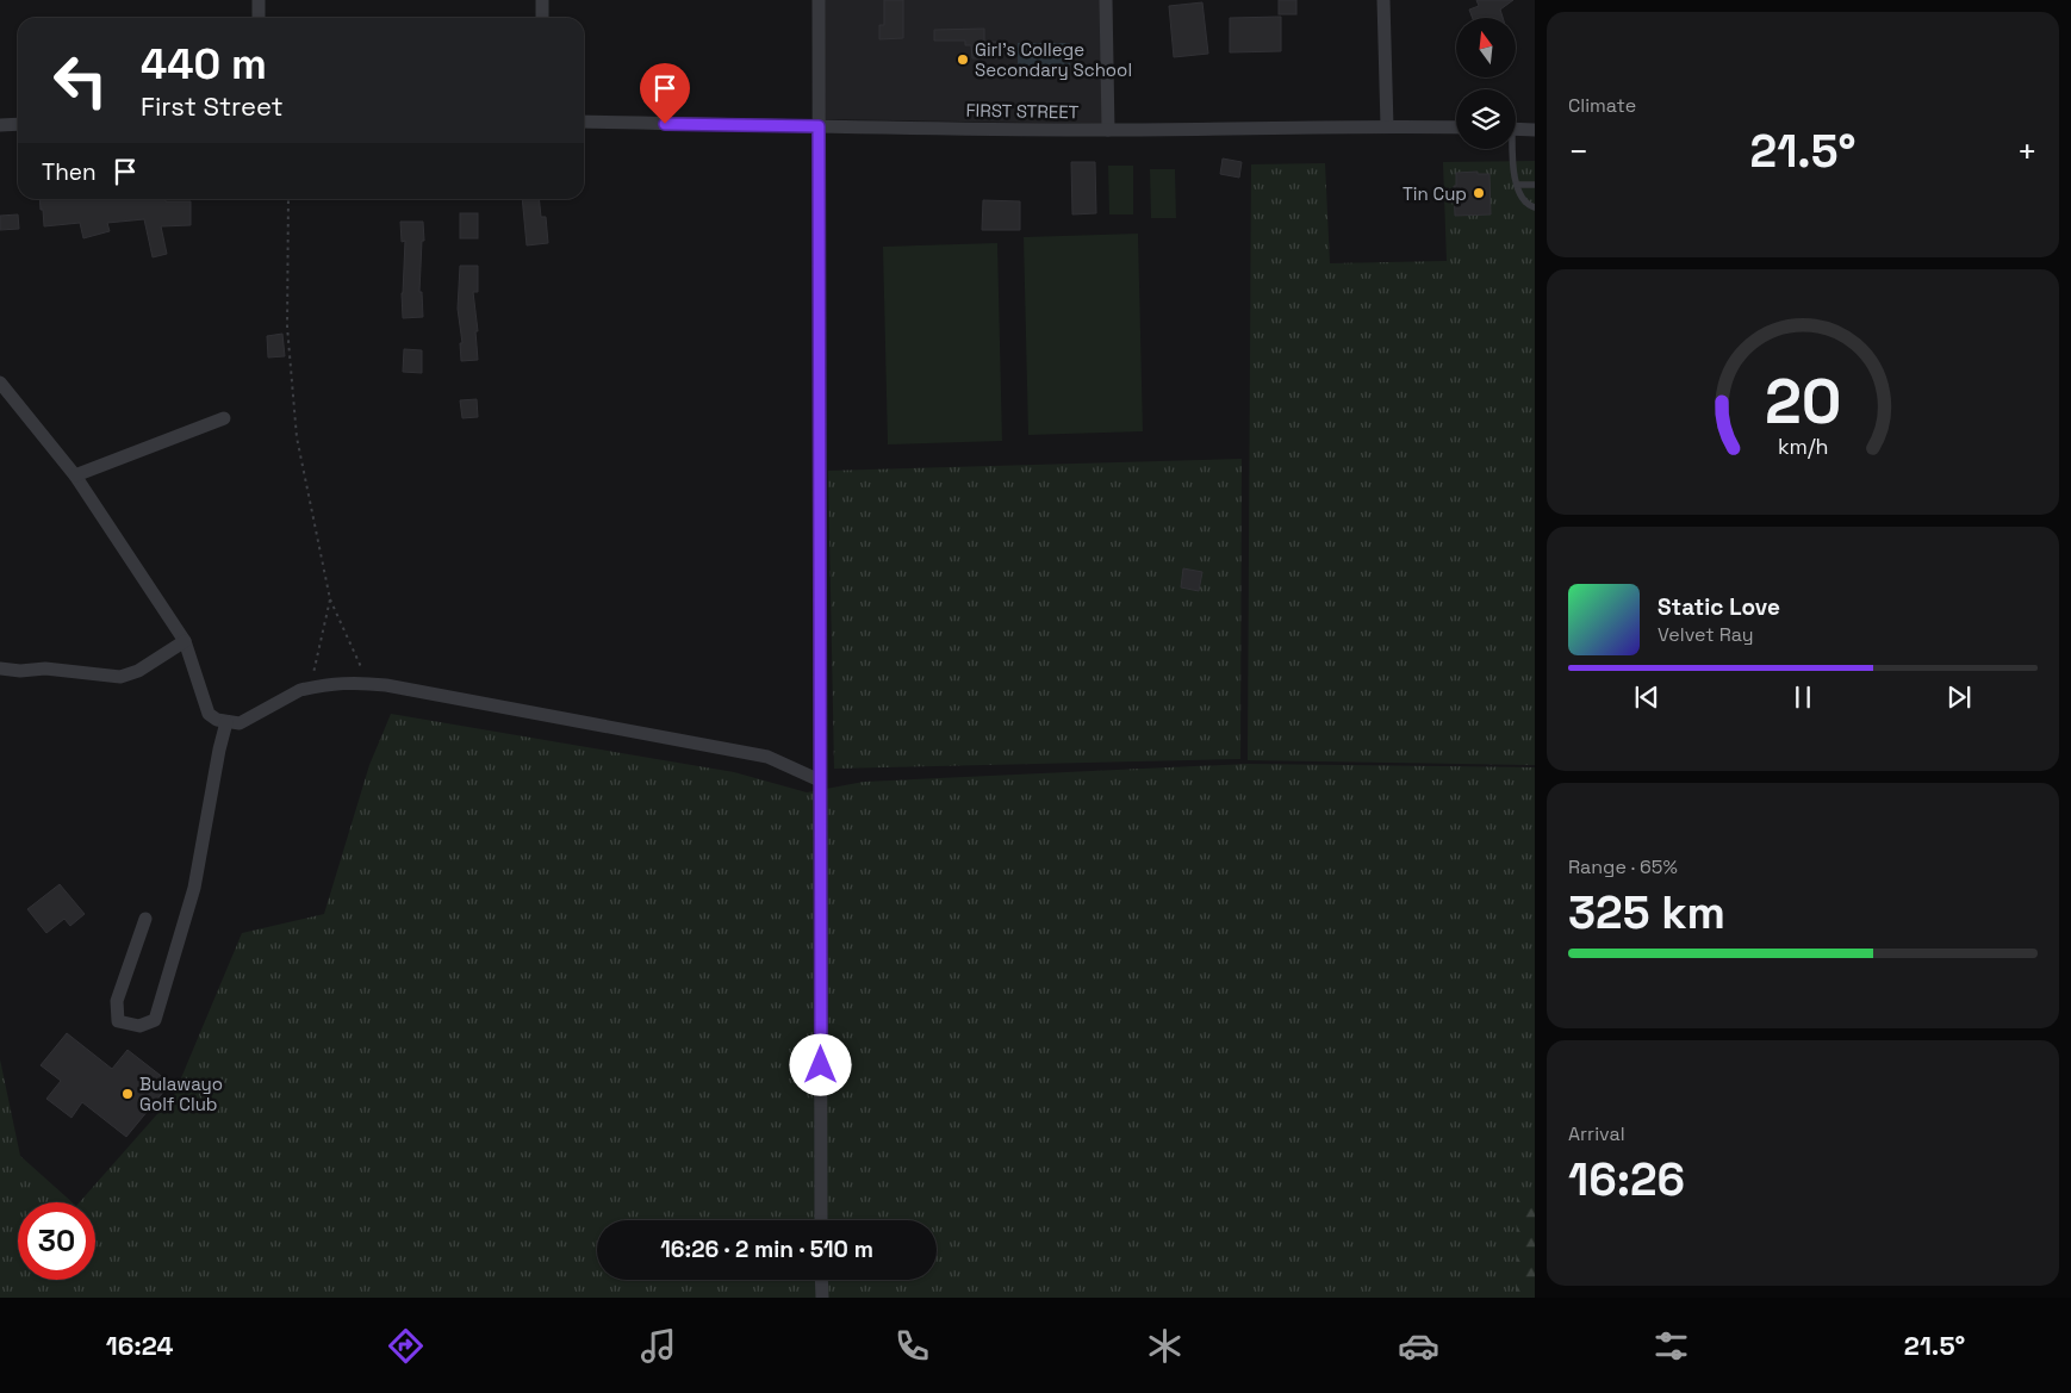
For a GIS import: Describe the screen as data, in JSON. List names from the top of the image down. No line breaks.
{"streets":{"street":["FIRST STREET"]},"places":["Girl's College Secondary School","Tin Cup","Bulawayo Golf Club"],"north":"top","page":{"tile":["Climate",["Range · 65%","325 km"],["Arrival","16:26"]],"turn":["440 m","First Street"],"heat":["−","21.5°","+"],"then":"Then","song":["Static Love","Velvet Ray"],"limit":"30","trip":"16:26 · 2 min · 510 m","tabs":["16:24","21.5°"],"gauge":["20","km/h"]}}
